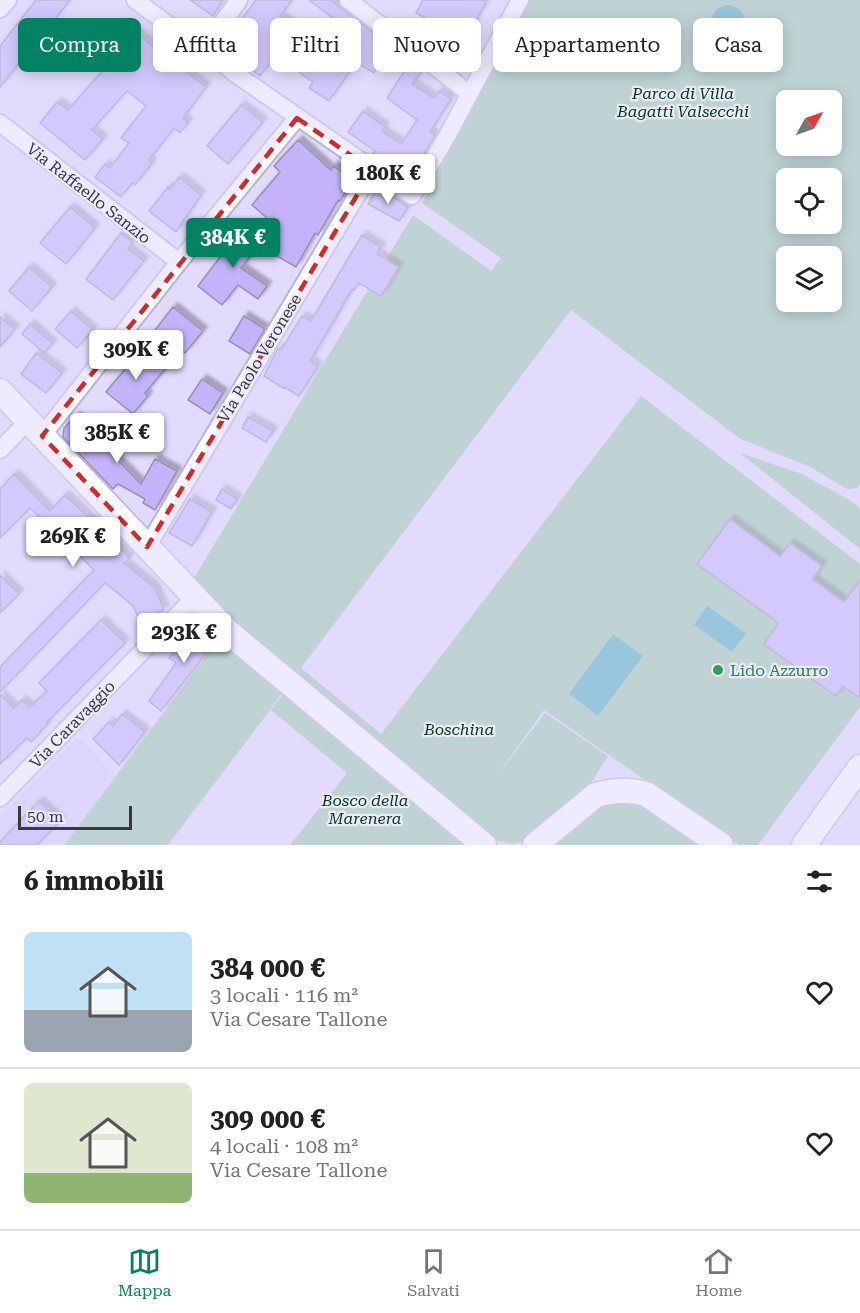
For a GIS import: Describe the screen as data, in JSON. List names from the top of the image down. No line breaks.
{"streets":{"street":["Via Raffaello Sanzio","Via Paolo Veronese","Via Caravaggio"]},"parks":["Parco di Villa Bagatti Valsecchi","Boschina","Bosco della Marenera"],"places":["Lido Azzurro"],"scale_bar":"50 m","north":"top right","page":{"chip":["Compra","Affitta","Filtri","Nuovo","Appartamento","Casa"],"price":["180K €","384K €","309K €","385K €","269K €","293K €"],"scale":"50 m","heading":"6 immobili","list":[{"name":"384 000 €","note":"3 locali · 116 m² · Via Cesare Tallone"},{"name":"309 000 €","note":"4 locali · 108 m² · Via Cesare Tallone"}],"tabs":["Mappa","Salvati","Home"]}}
